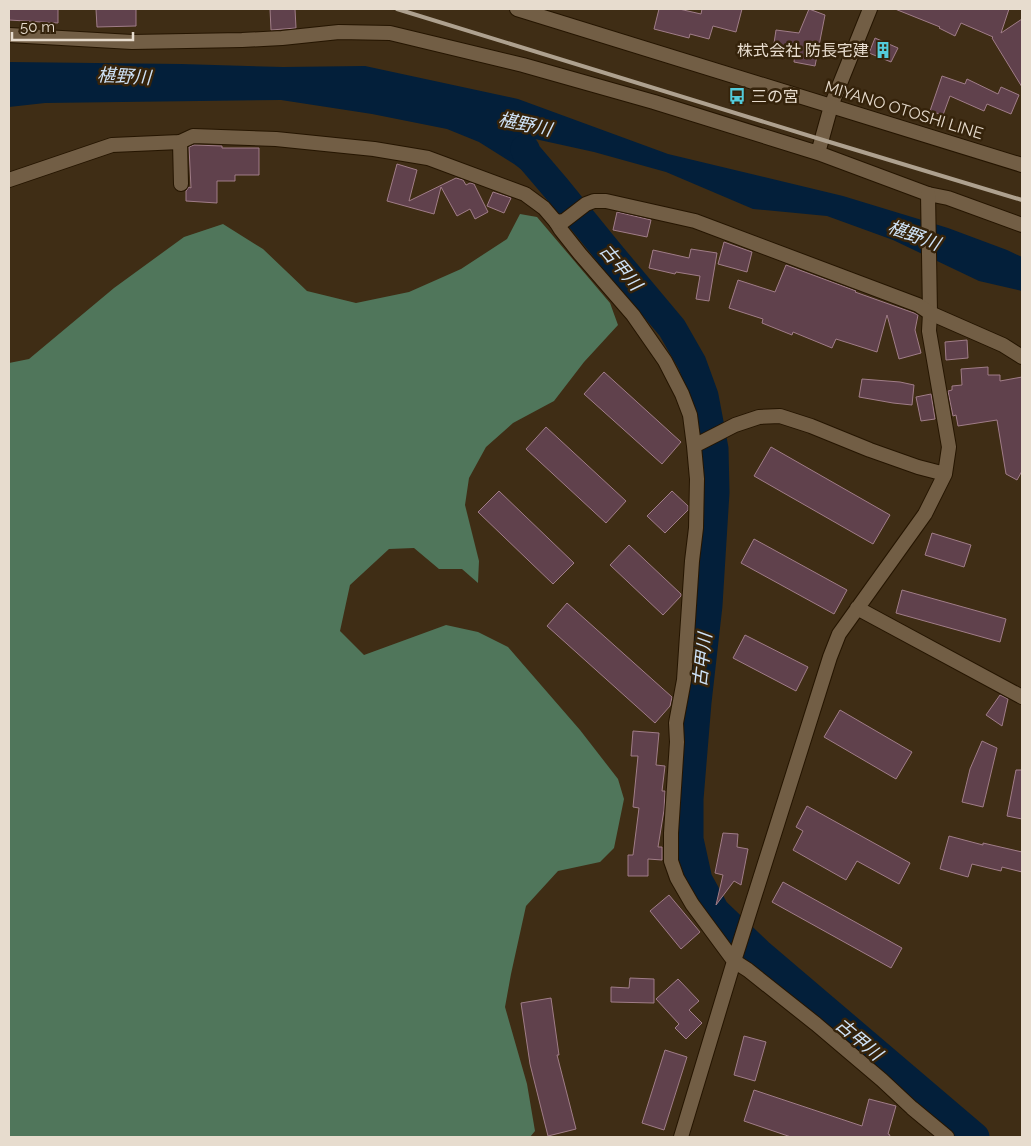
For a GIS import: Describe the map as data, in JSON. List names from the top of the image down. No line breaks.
{"streets":{"street":["MIYANO OTOSHI LINE"]},"water":["椹野川","古甲川"],"places":{"building":["株式会社 防長宅建"],"bus stop":["三の宮"]},"scale_bar":"50 m"}
